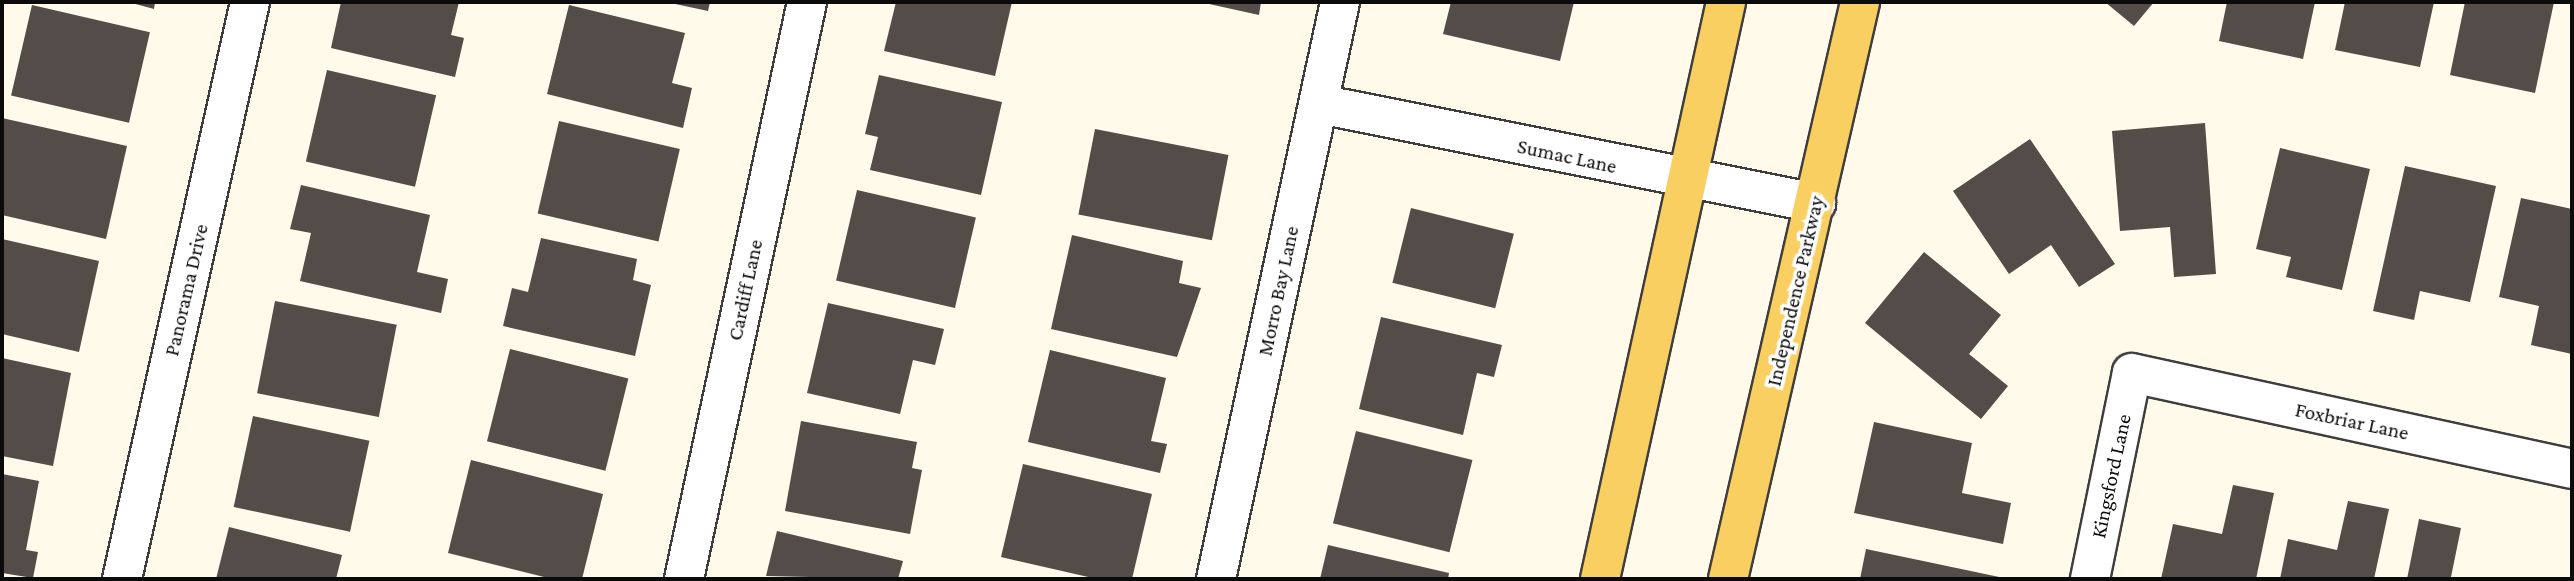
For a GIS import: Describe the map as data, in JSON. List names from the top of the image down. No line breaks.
{"streets":{"main road":["Independence Parkway"],"street":["Sumac Lane","Panorama Drive","Cardiff Lane","Morro Bay Lane","Foxbriar Lane","Kingsford Lane"]},"crossings":[["Sumac Lane","Morro Bay Lane"],["Sumac Lane","Independence Parkway"],["Foxbriar Lane","Kingsford Lane"]]}
